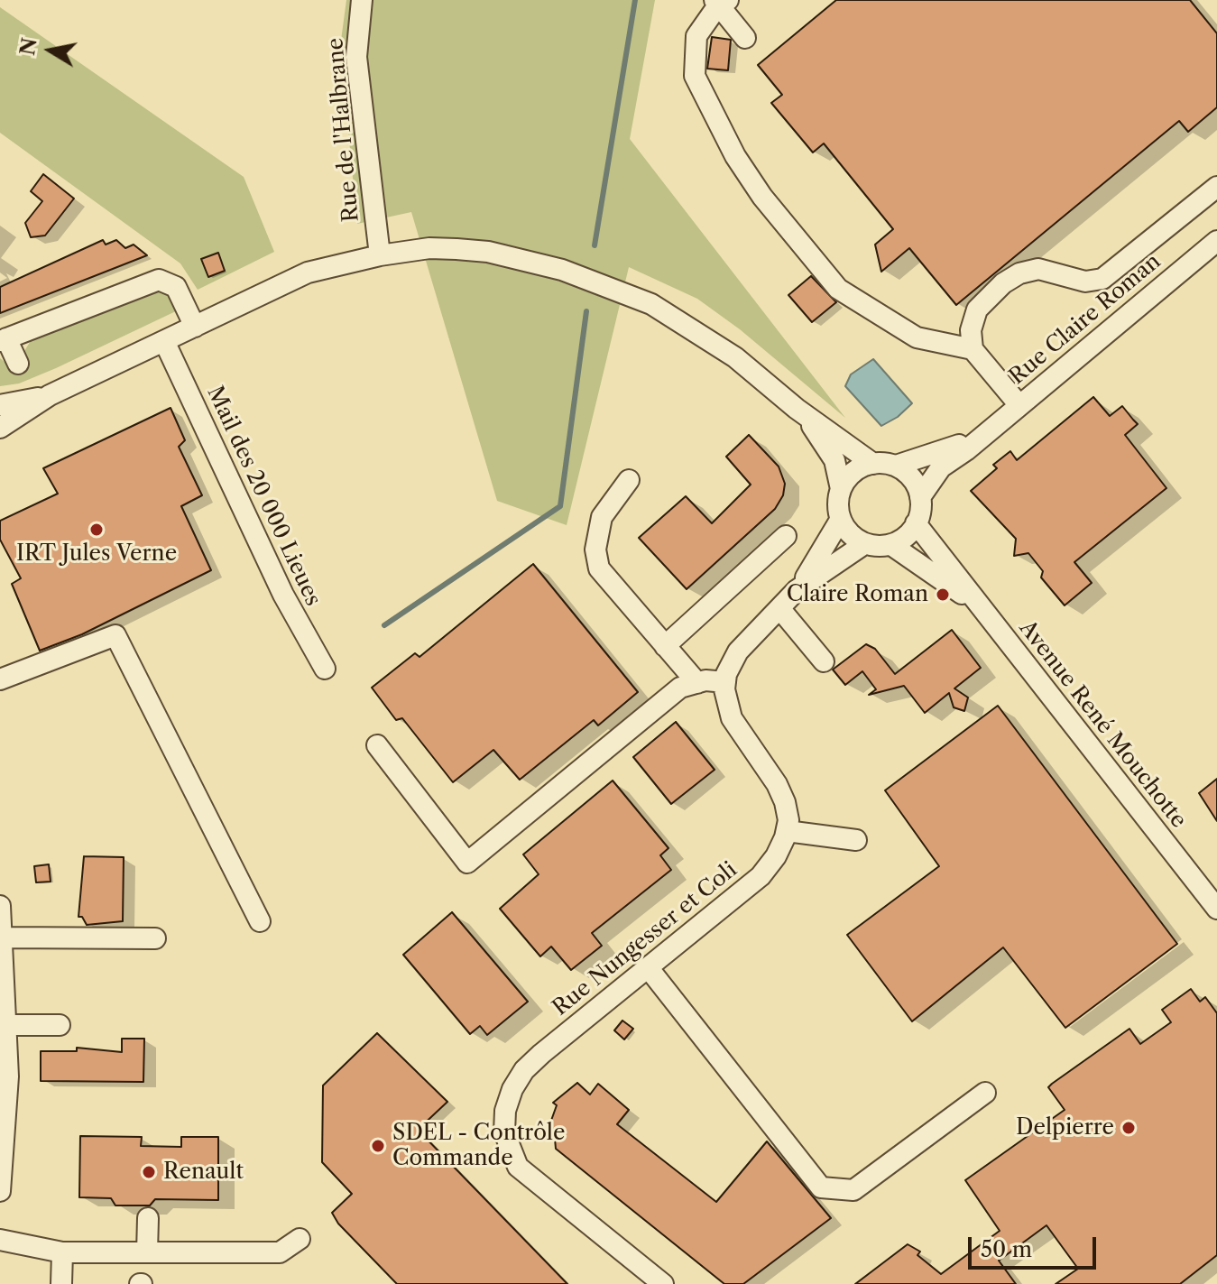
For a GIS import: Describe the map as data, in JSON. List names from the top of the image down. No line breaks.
{"streets":{"street":["Rue de l'Halbrane","Rue Claire Roman","Mail des 20 000 Lieues","Avenue René Mouchotte","Rue Nungesser et Coli"]},"crossings":[["Rue Claire Roman","Avenue René Mouchotte"]],"places":["IRT Jules Verne","Claire Roman","Delpierre","SDEL - Contrôle Commande","Renault"],"scale_bar":"50 m","north":"left"}
